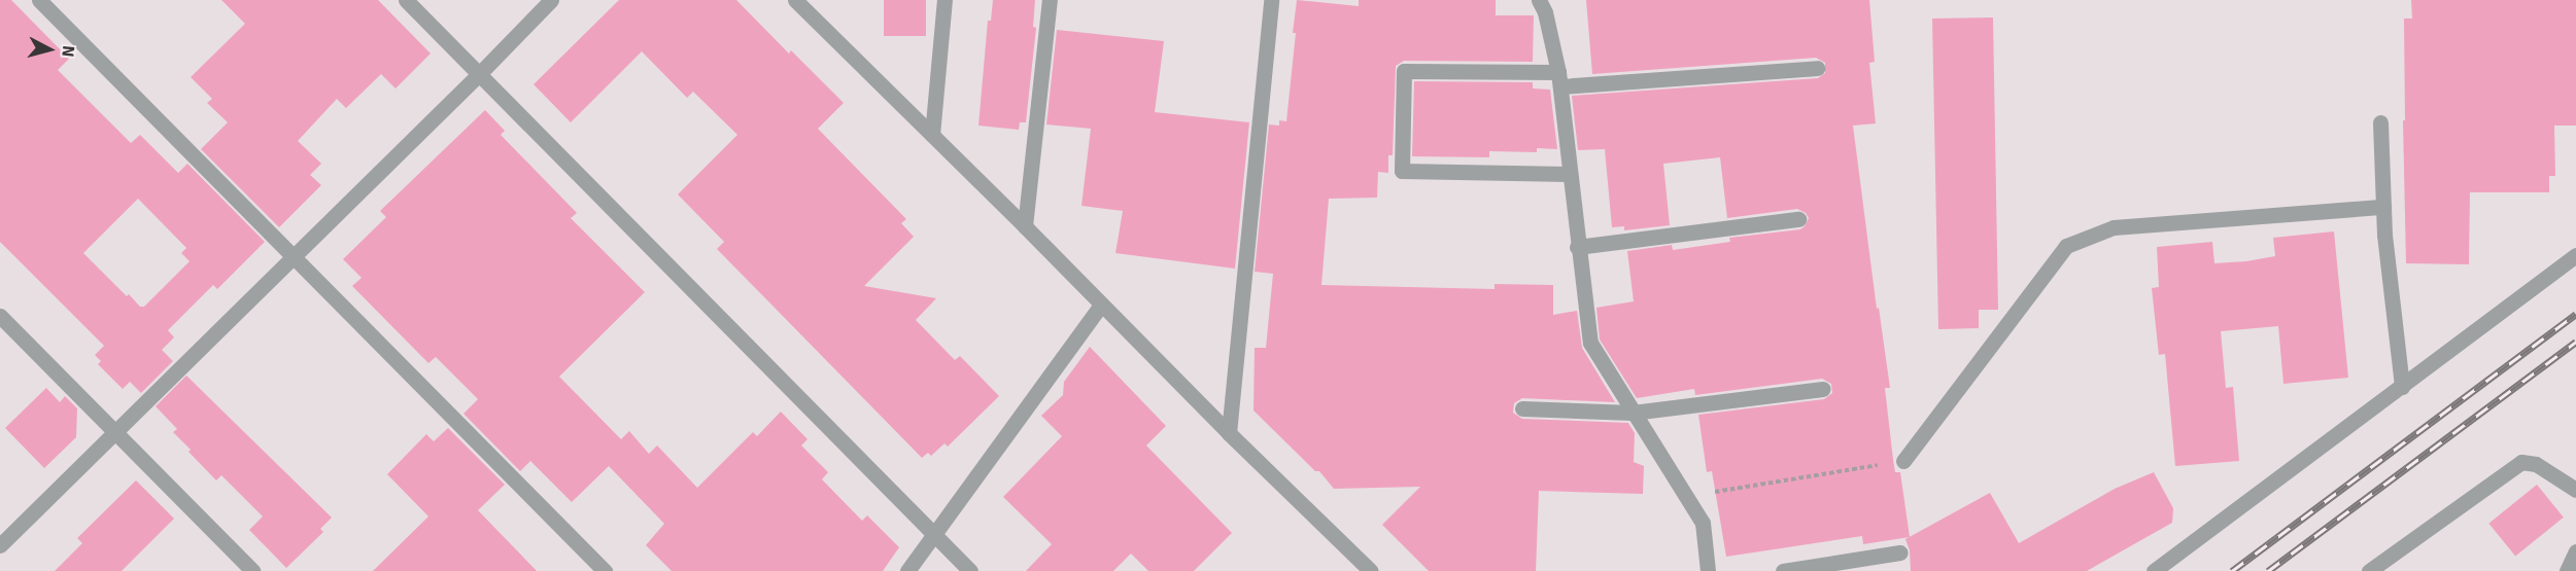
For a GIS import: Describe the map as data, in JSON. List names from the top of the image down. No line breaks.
{"north":"right"}
